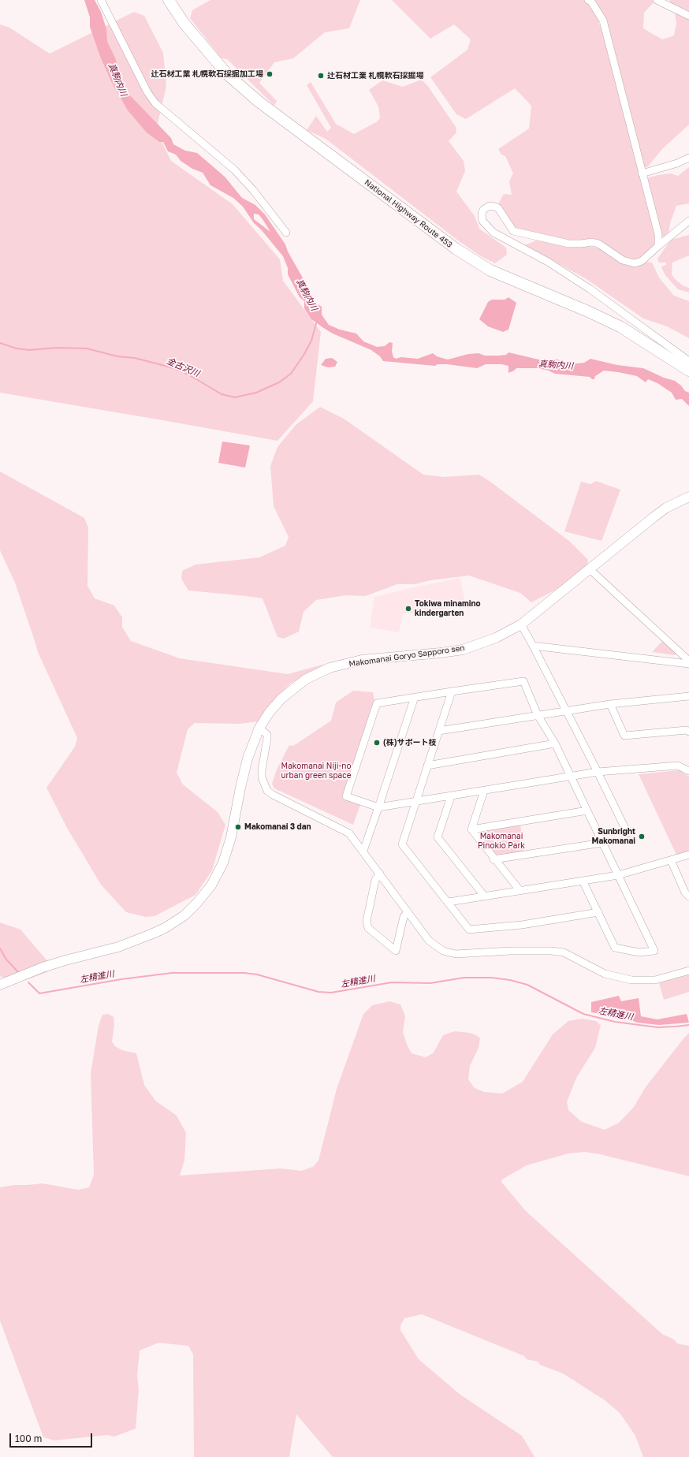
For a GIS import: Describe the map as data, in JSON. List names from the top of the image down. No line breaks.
{"streets":{"highway":["National Highway Route 453"],"main road":["Makomanai Goryo Sapporo sen"]},"water":["真駒内川","金古沢川","左精進川"],"parks":["Makomanai Niji-no urban green space","Makomanai Pinokio Park"],"places":["辻石材工業 札幌軟石採掘加工場","辻石材工業 札幌軟石採掘場","Tokiwa minamino kindergarten","(株)サポート枝","Makomanai 3 dan","Sunbright Makomanai"],"scale_bar":"100 m"}
